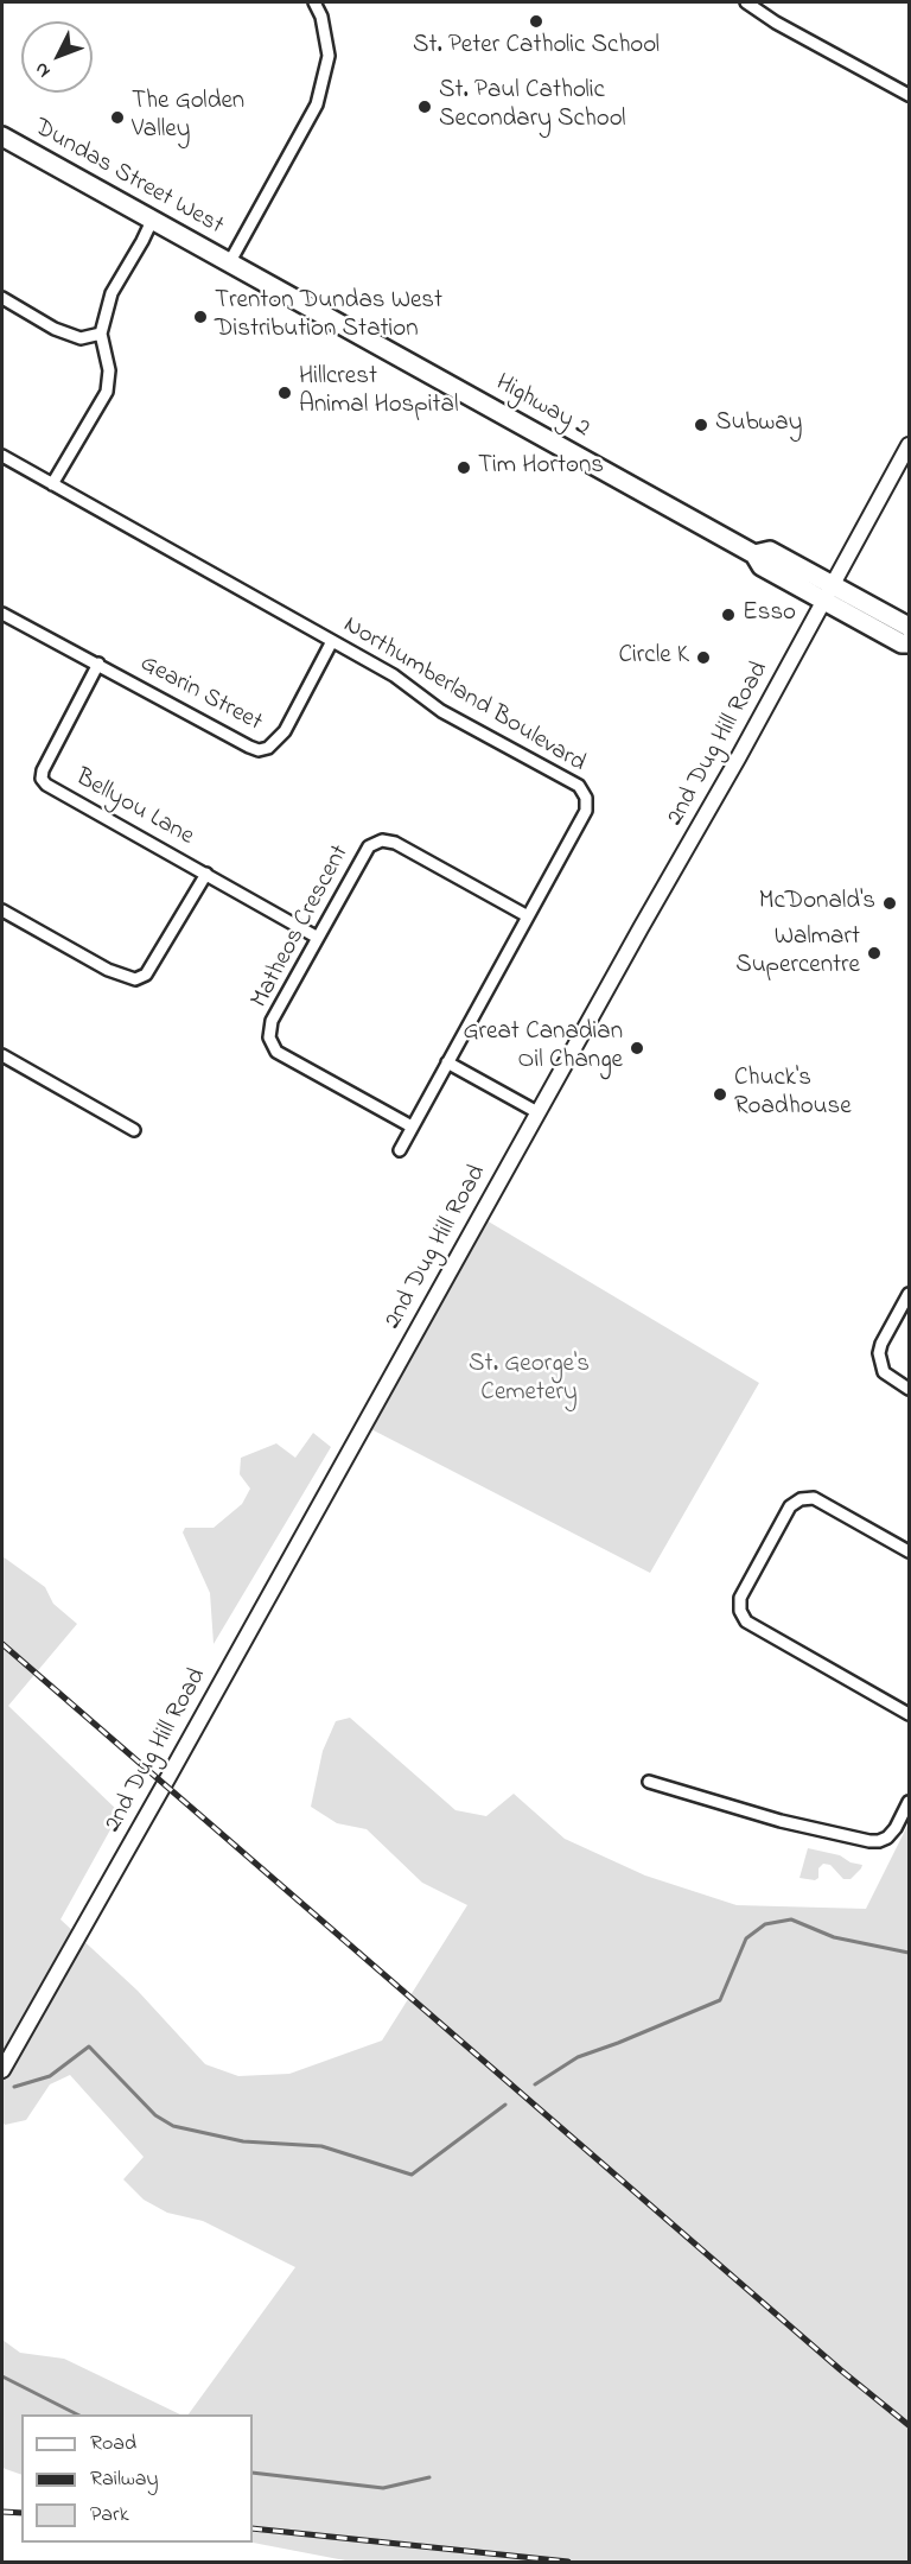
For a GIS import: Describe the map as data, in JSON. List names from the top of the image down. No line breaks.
{"streets":{"main road":["Dundas Street West","Highway 2"],"street":["Gearin Street","Northumberland Boulevard","2nd Dug Hill Road","Bellyou Lane","Matheos Crescent"]},"crossings":[["Dundas Street West","Highway 2"],["Highway 2","2nd Dug Hill Road"],["Gearin Street","Northumberland Boulevard"],["Gearin Street","Bellyou Lane"],["Northumberland Boulevard","Matheos Crescent"],["Bellyou Lane","Matheos Crescent"]],"parks":["St. George's Cemetery"],"places":["St. Peter Catholic School","St. Paul Catholic Secondary School","The Golden Valley","Trenton Dundas West Distribution Station","Hillcrest Animal Hospital","Subway","Tim Hortons","Esso","Circle K","McDonald's","Walmart Supercentre","Great Canadian Oil Change","Chuck's Roadhouse"],"legend":["Road","Railway","Park"],"north":"bottom left"}
